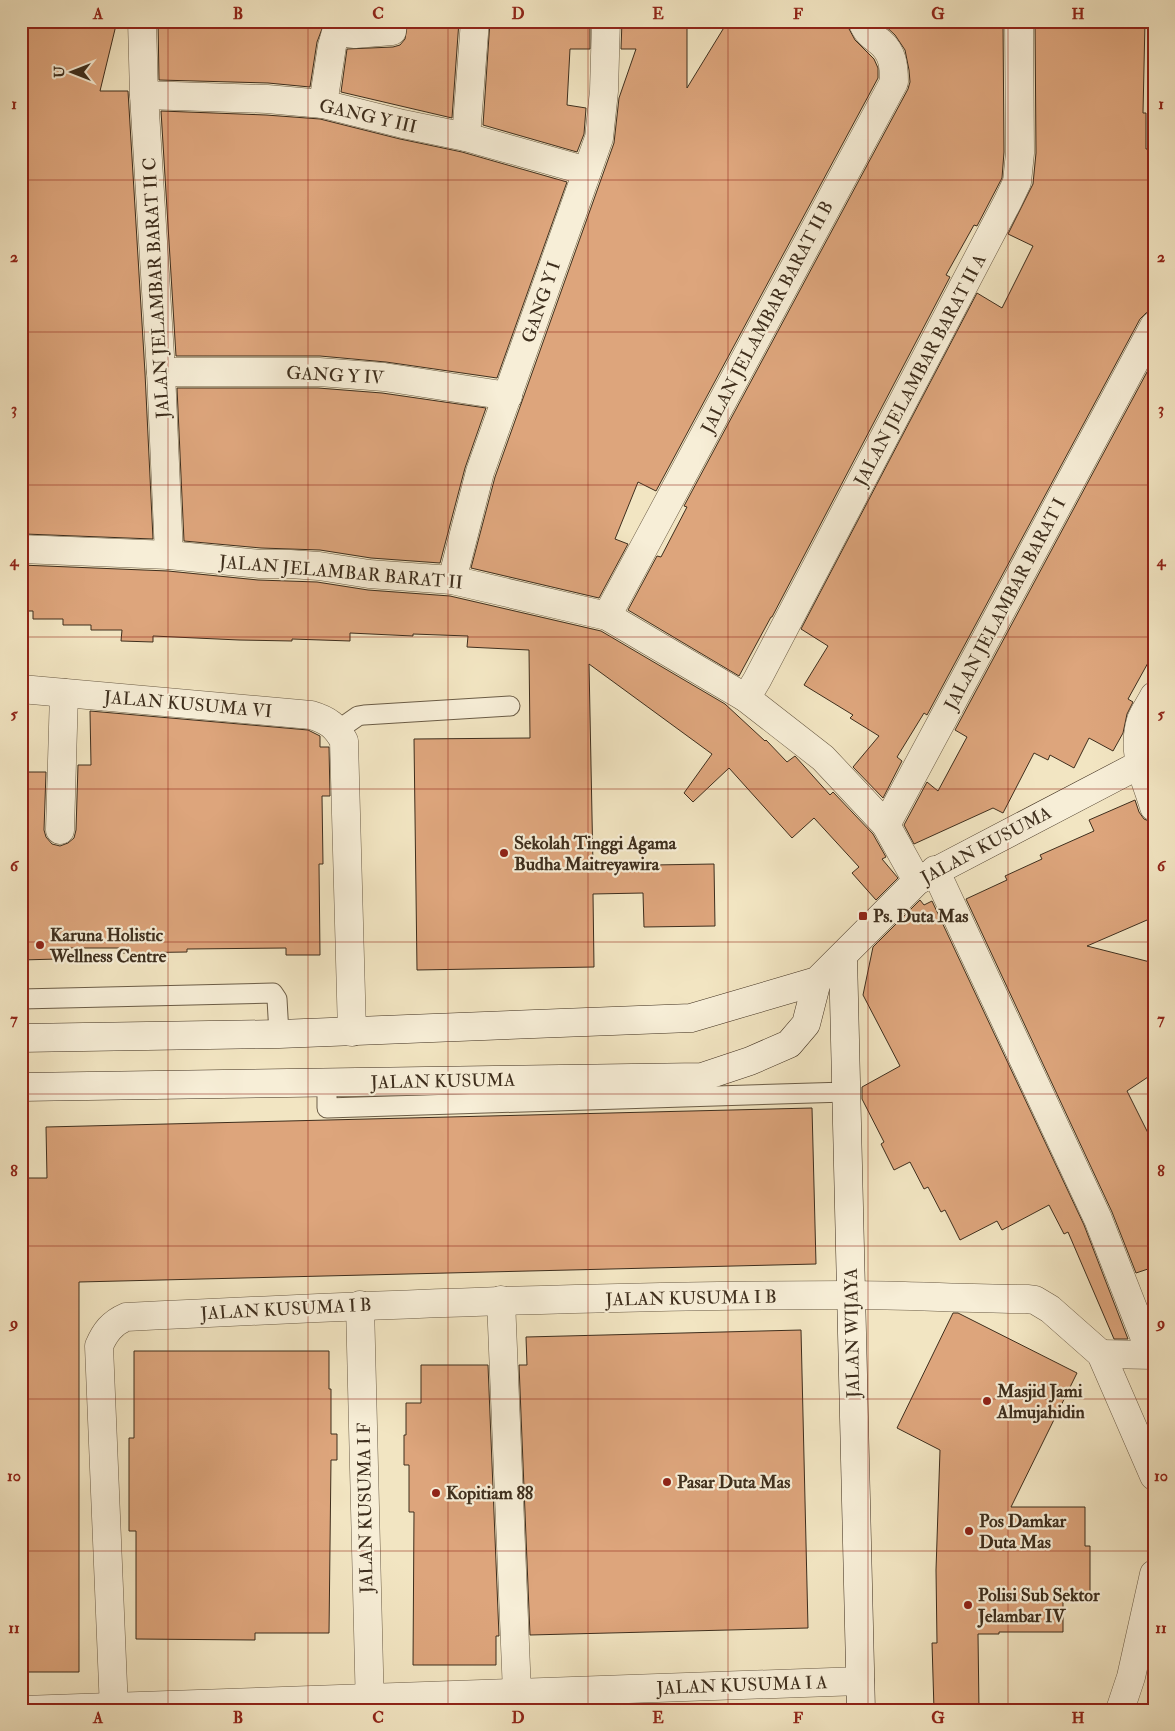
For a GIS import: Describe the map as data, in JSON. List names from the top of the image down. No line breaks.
{"streets":{"street":["GANG Y III","JALAN JELAMBAR BARAT II C","GANG Y I","JALAN JELAMBAR BARAT II B","JALAN JELAMBAR BARAT II A","GANG Y IV","JALAN JELAMBAR BARAT II","JALAN JELAMBAR BARAT I","JALAN KUSUMA VI","JALAN KUSUMA","JALAN KUSUMA I B","JALAN WIJAYA","JALAN KUSUMA I F","JALAN KUSUMA I A"]},"crossings":[["GANG Y III","JALAN JELAMBAR BARAT II C"],["GANG Y III","GANG Y I"],["JALAN JELAMBAR BARAT II C","GANG Y IV"],["JALAN JELAMBAR BARAT II C","JALAN JELAMBAR BARAT II"],["GANG Y I","GANG Y IV"],["GANG Y I","JALAN JELAMBAR BARAT II"],["JALAN JELAMBAR BARAT II B","JALAN JELAMBAR BARAT II"],["JALAN JELAMBAR BARAT II A","JALAN JELAMBAR BARAT II"],["JALAN JELAMBAR BARAT II","JALAN JELAMBAR BARAT I"],["JALAN KUSUMA","JALAN WIJAYA"],["JALAN KUSUMA I B","JALAN WIJAYA"],["JALAN KUSUMA I B","JALAN KUSUMA I F"],["JALAN KUSUMA I B","JALAN KUSUMA I A"],["JALAN WIJAYA","JALAN KUSUMA I A"],["JALAN KUSUMA I F","JALAN KUSUMA I A"]],"places":{"other":["Sekolah Tinggi Agama Budha Maitreyawira","Karuna Holistic Wellness Centre","Masjid Jami Almujahidin","Pasar Duta Mas","Kopitiam 88","Pos Damkar Duta Mas","Polisi Sub Sektor Jelambar IV"],"transit":["Ps. Duta Mas"]},"north":"left","grid":{"columns":["A","B","C","D","E","F","G","H"],"rows":["1","2","3","4","5","6","7","8","9","10","11"]}}
